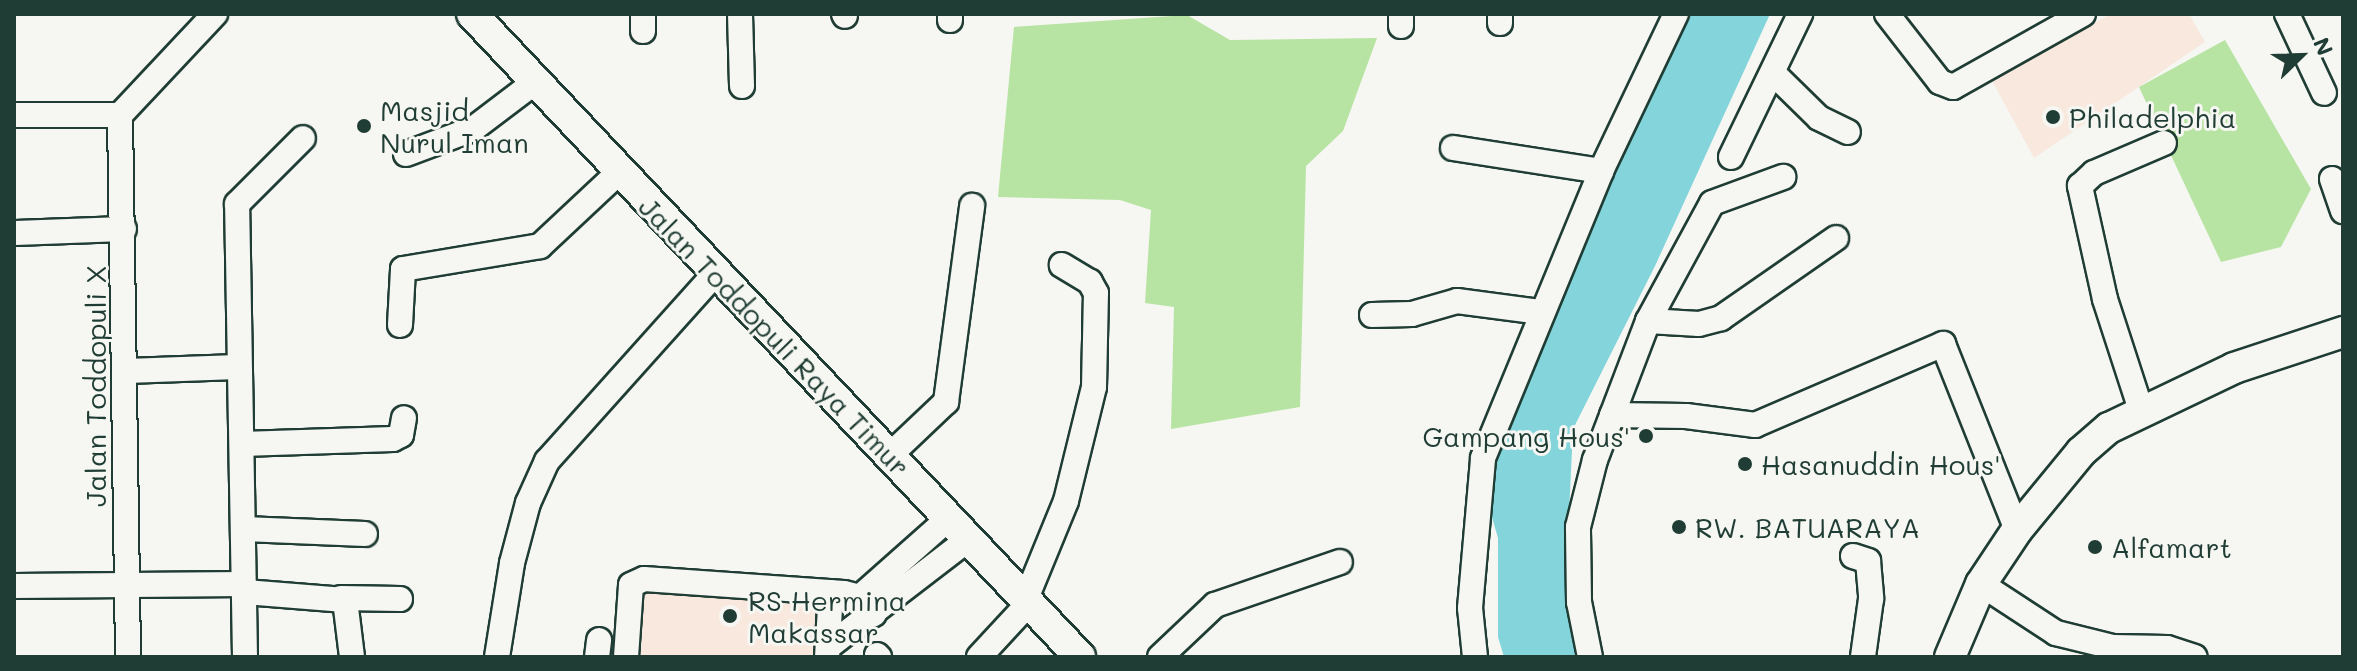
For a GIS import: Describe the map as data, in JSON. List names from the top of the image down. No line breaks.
{"streets":{"main road":["Jalan Toddopuli Raya Timur"],"street":["Jalan Toddopuli X"]},"places":["Philadelphia","Masjid Nurul Iman","Gampang Hous'","Hasanuddin Hous'","RW. BATUARAYA","Alfamart","RS Hermina Makassar"],"north":"top right"}
